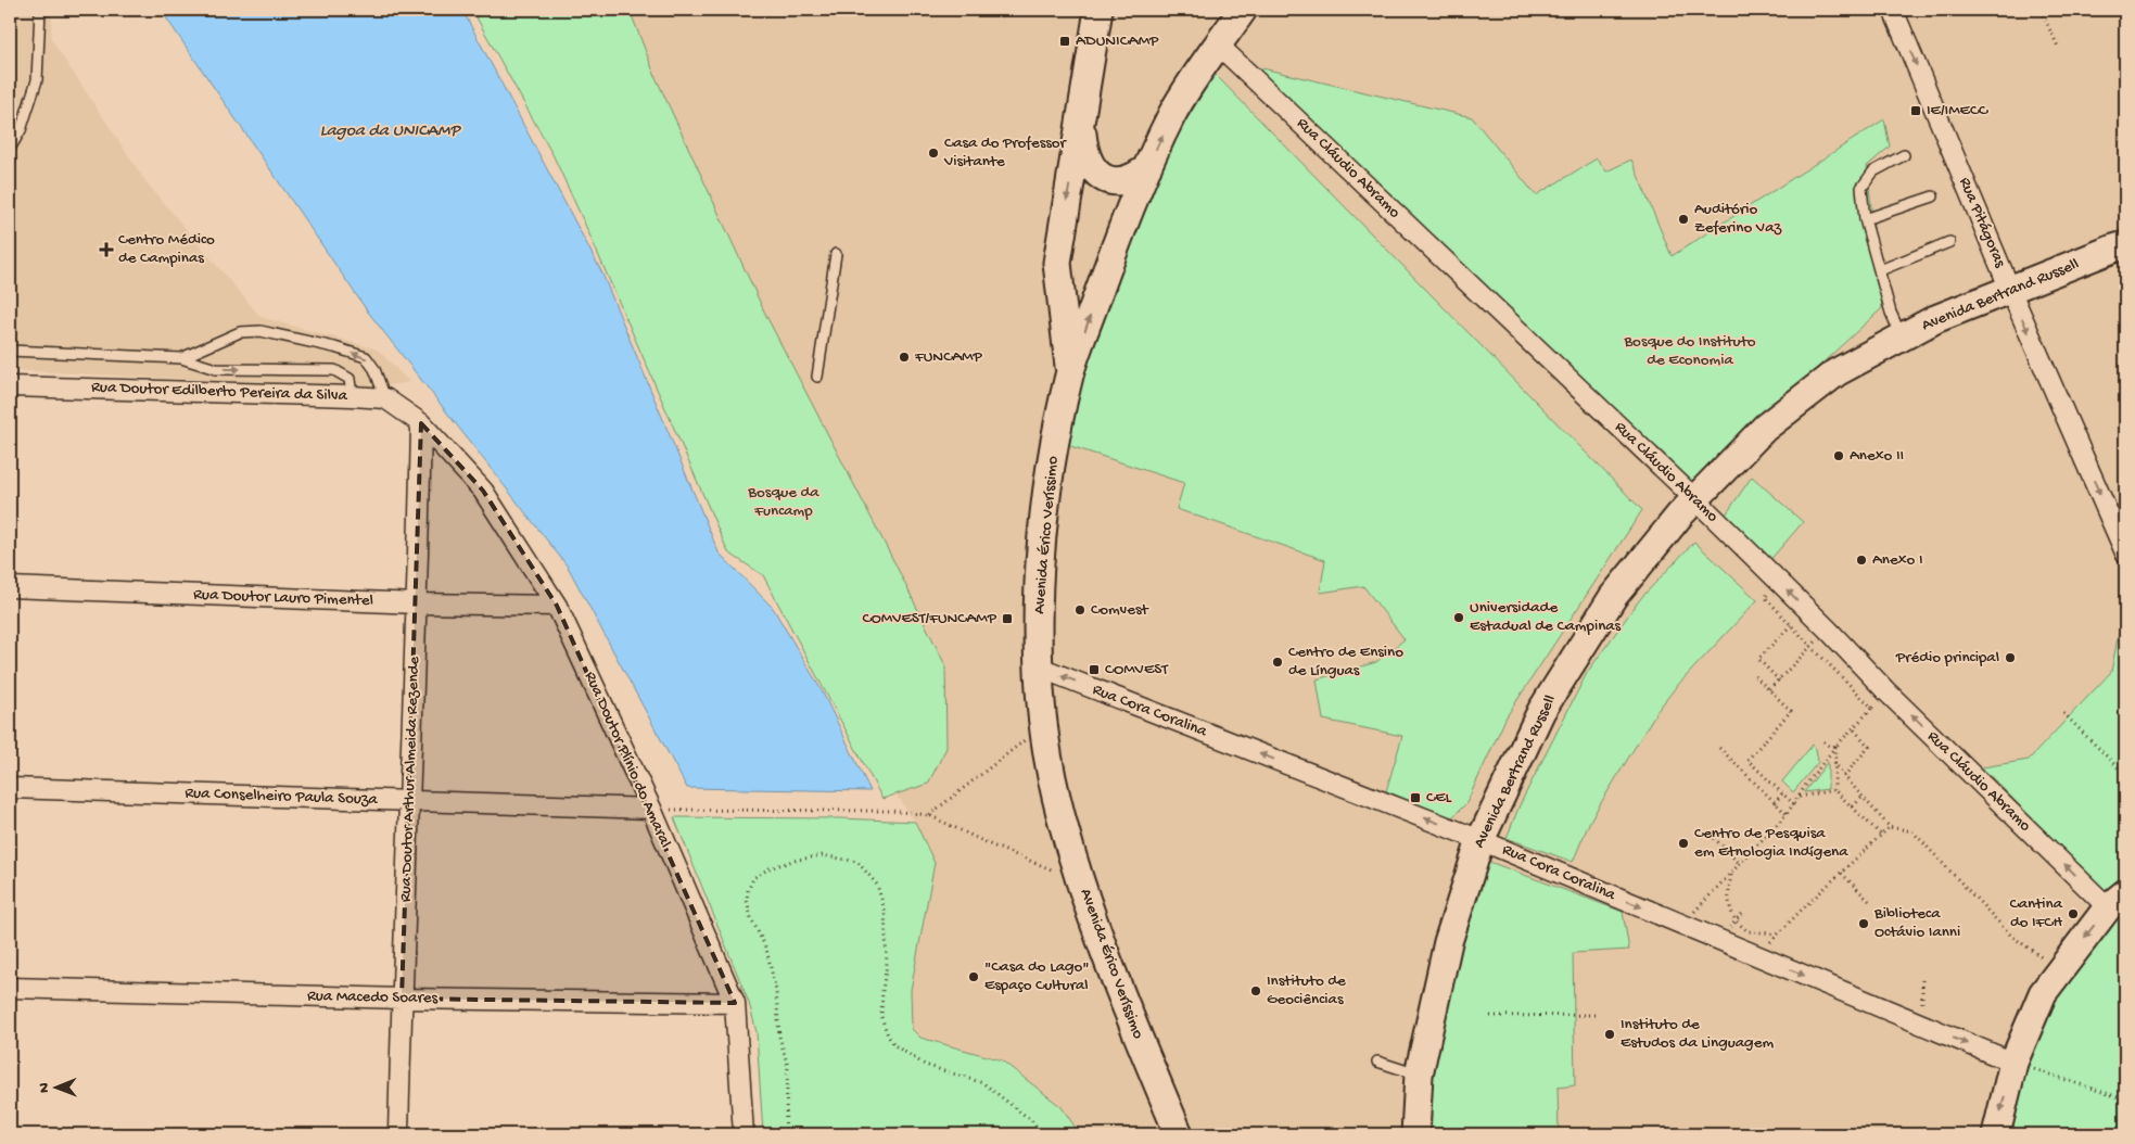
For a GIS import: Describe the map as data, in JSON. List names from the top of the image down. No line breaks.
{"streets":{"street":["Rua Cláudio Abramo","Rua Pitágoras","Avenida Bertrand Russell","Rua Doutor Edilberto Pereira da Silva","Avenida Érico Veríssimo","Rua Doutor Lauro Pimentel","Rua Cora Coralina","Rua Doutor Plínio do Amaral","Rua Doutor Arthur Almeida Rezende","Rua Conselheiro Paula Souza","Rua Macedo Soares"]},"crossings":[["Rua Cláudio Abramo","Avenida Bertrand Russell"],["Rua Cláudio Abramo","Avenida Érico Veríssimo"],["Rua Pitágoras","Avenida Bertrand Russell"],["Avenida Bertrand Russell","Rua Cora Coralina"],["Rua Doutor Edilberto Pereira da Silva","Rua Doutor Plínio do Amaral"],["Rua Doutor Edilberto Pereira da Silva","Rua Doutor Arthur Almeida Rezende"],["Avenida Érico Veríssimo","Rua Cora Coralina"],["Rua Doutor Lauro Pimentel","Rua Doutor Plínio do Amaral"],["Rua Doutor Lauro Pimentel","Rua Doutor Arthur Almeida Rezende"],["Rua Doutor Plínio do Amaral","Rua Doutor Arthur Almeida Rezende"],["Rua Doutor Plínio do Amaral","Rua Conselheiro Paula Souza"],["Rua Doutor Plínio do Amaral","Rua Macedo Soares"],["Rua Doutor Arthur Almeida Rezende","Rua Conselheiro Paula Souza"],["Rua Doutor Arthur Almeida Rezende","Rua Macedo Soares"]],"one_way":["Rua Cláudio Abramo","Rua Pitágoras"],"water":["Lagoa da UNICAMP"],"parks":["Bosque do Instituto de Economia","Bosque da Funcamp"],"places":{"transit":["ADUNICAMP","IE/IMECC","COMVEST/FUNCAMP","COMVEST","CEL"],"other":["Casa do Professor Visitante","Auditório Zeferino Vaz","FUNCAMP","Anexo II","Anexo I","Comvest","Universidade Estadual de Campinas","Prédio principal","Centro de Ensino de Línguas","Centro de Pesquisa em Etnologia Indígena","Cantina do IFCH","Biblioteca Octávio Ianni","\"Casa do Lago\" Espaço Cultural","Instituto de Geociências","Instituto de Estudos da Linguagem"],"health":["Centro Médico de Campinas"]},"north":"left"}
